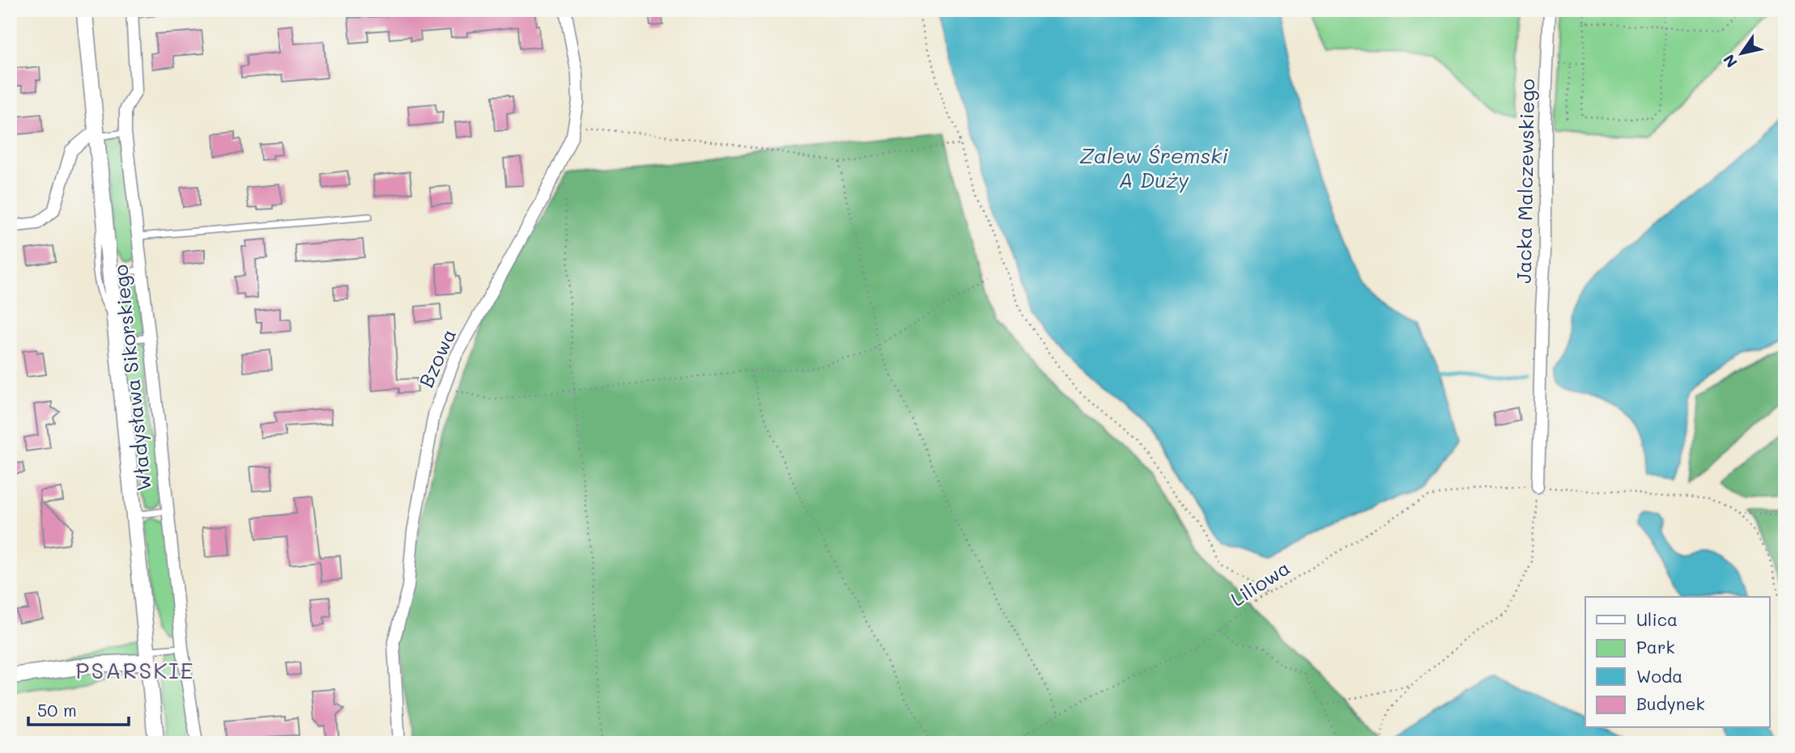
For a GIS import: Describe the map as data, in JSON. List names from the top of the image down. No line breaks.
{"streets":{"main road":["Władysława Sikorskiego"],"street":["Jacka Malczewskiego","Bzowa"],"path":["Liliowa"]},"crossings":[["Jacka Malczewskiego","Liliowa"]],"districts":["PSARSKIE"],"water":["Zalew Śremski A Duży"],"legend":["Ulica","Park","Woda","Budynek"],"scale_bar":"50 m","north":"bottom left"}
